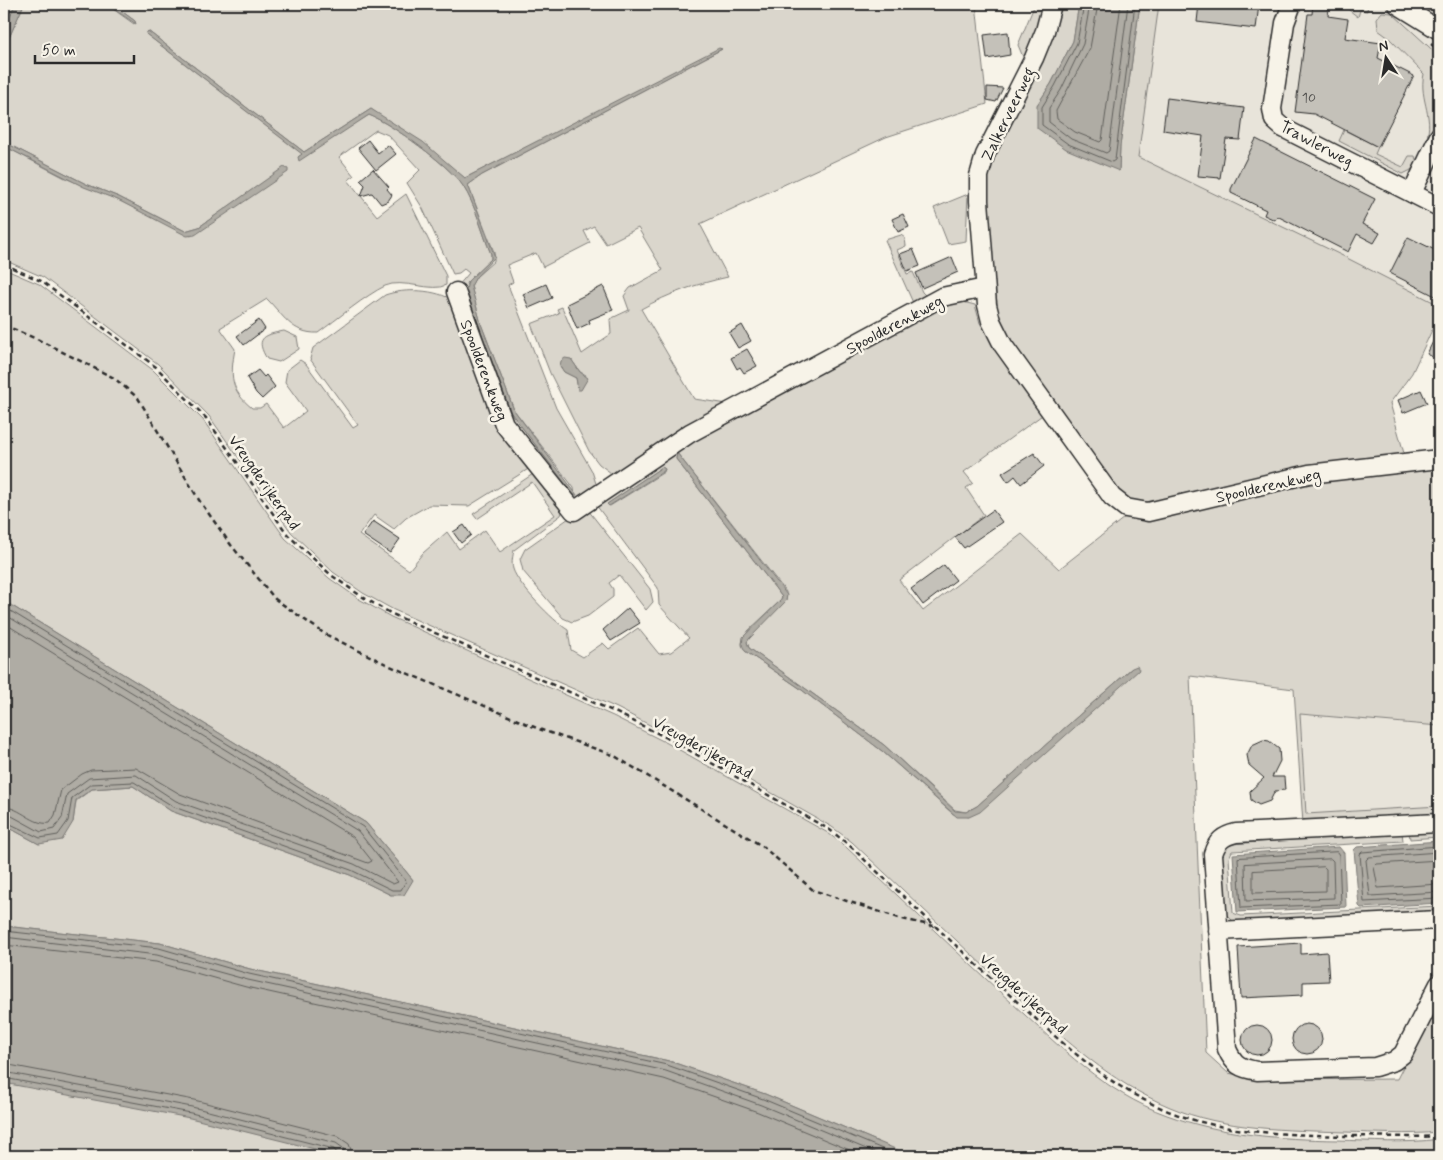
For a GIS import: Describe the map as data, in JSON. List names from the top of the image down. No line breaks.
{"streets":{"street":["Zalkerveerweg","Trawlerweg","Spoolderenkweg"],"path":["Vreugderijkerpad"]},"crossings":[["Zalkerveerweg","Spoolderenkweg"]],"house_numbers":["10"],"scale_bar":"50 m","north":"top"}
